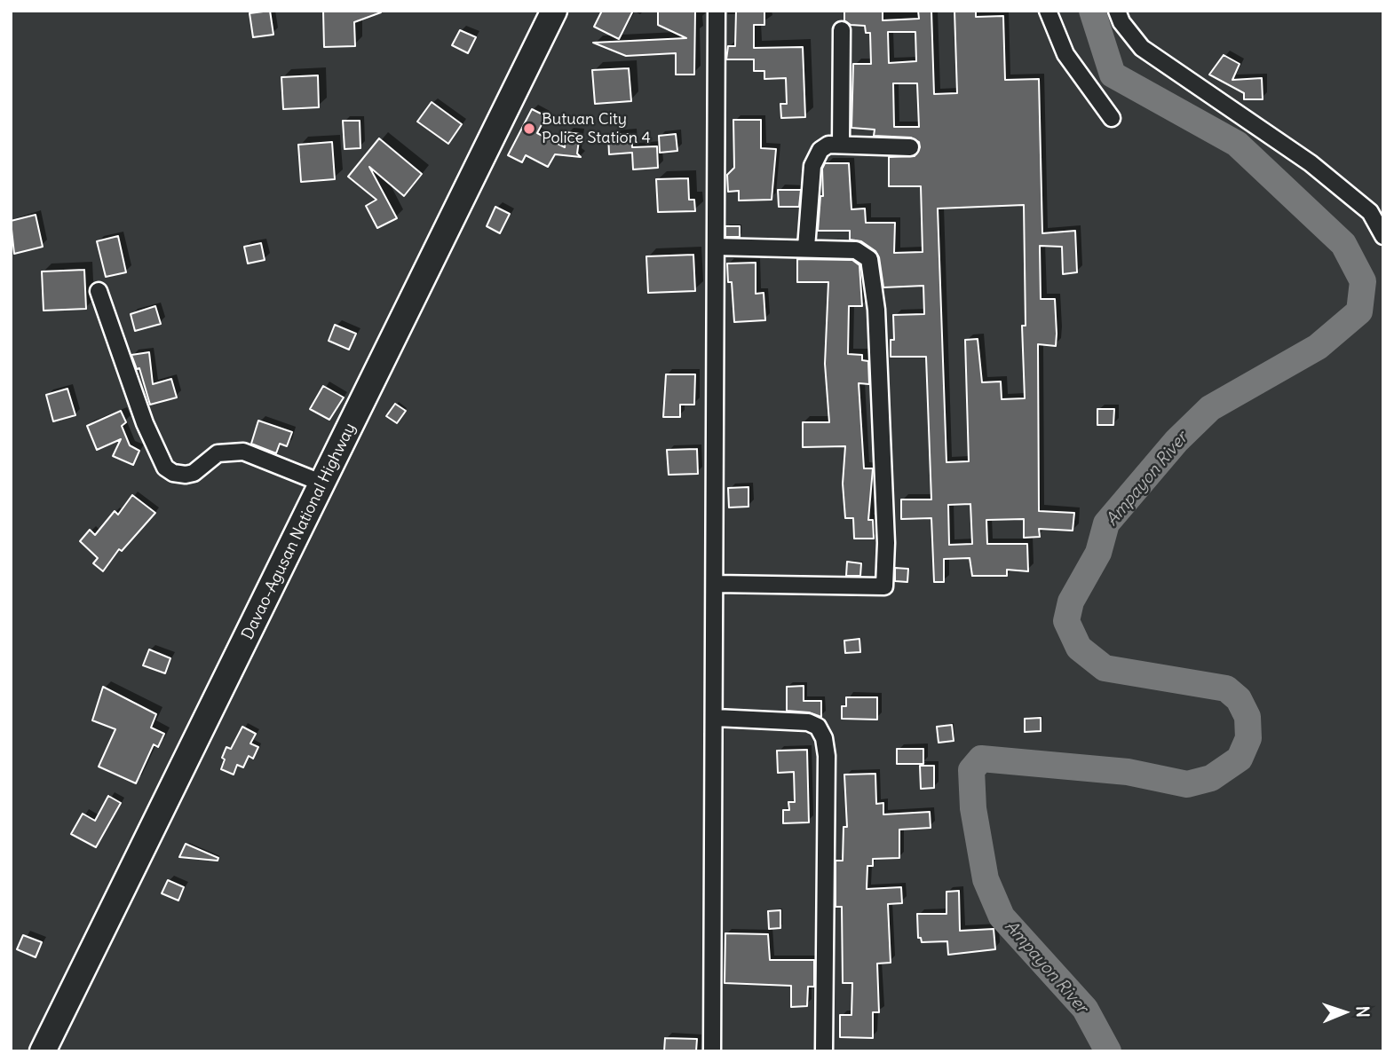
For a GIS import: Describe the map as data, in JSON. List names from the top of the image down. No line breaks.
{"streets":{"highway":["Davao-Agusan National Highway"]},"water":["Ampayon River"],"places":["Butuan City Police Station 4"],"north":"right"}
